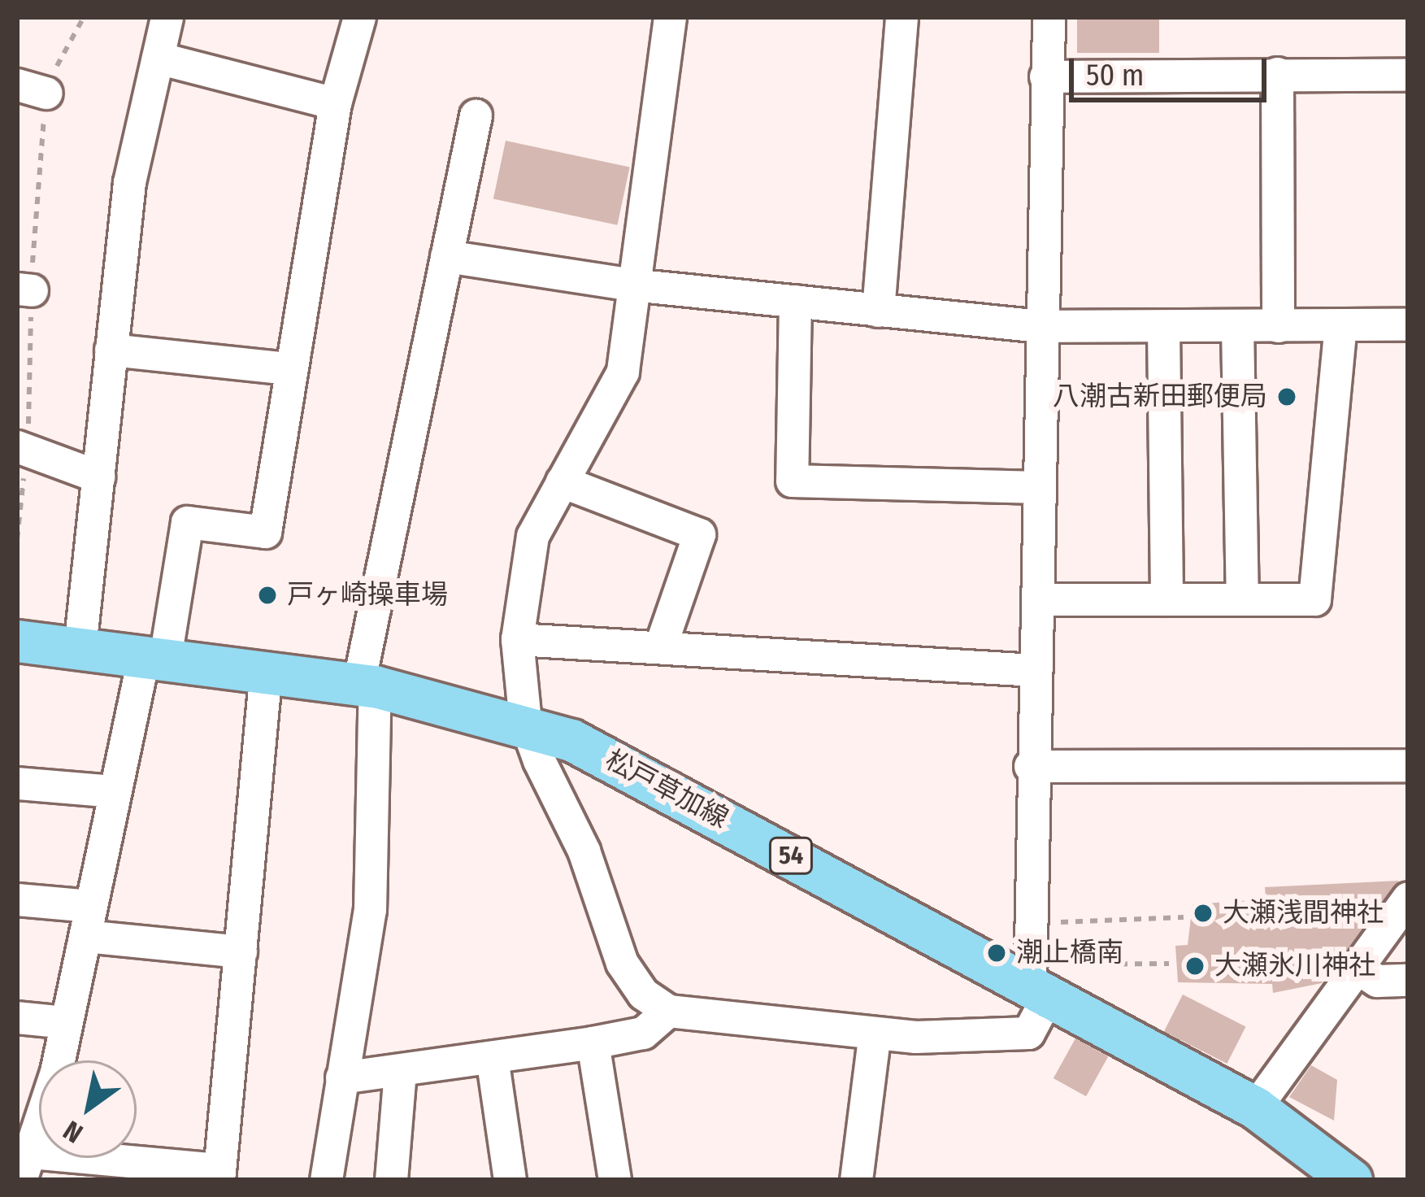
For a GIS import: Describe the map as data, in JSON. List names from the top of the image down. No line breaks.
{"streets":{"main road":["松戸草加線","54"]},"places":["八潮古新田郵便局","戸ヶ崎操車場","大瀬浅間神社","潮止橋南","大瀬氷川神社"],"scale_bar":"50 m","north":"bottom left"}
